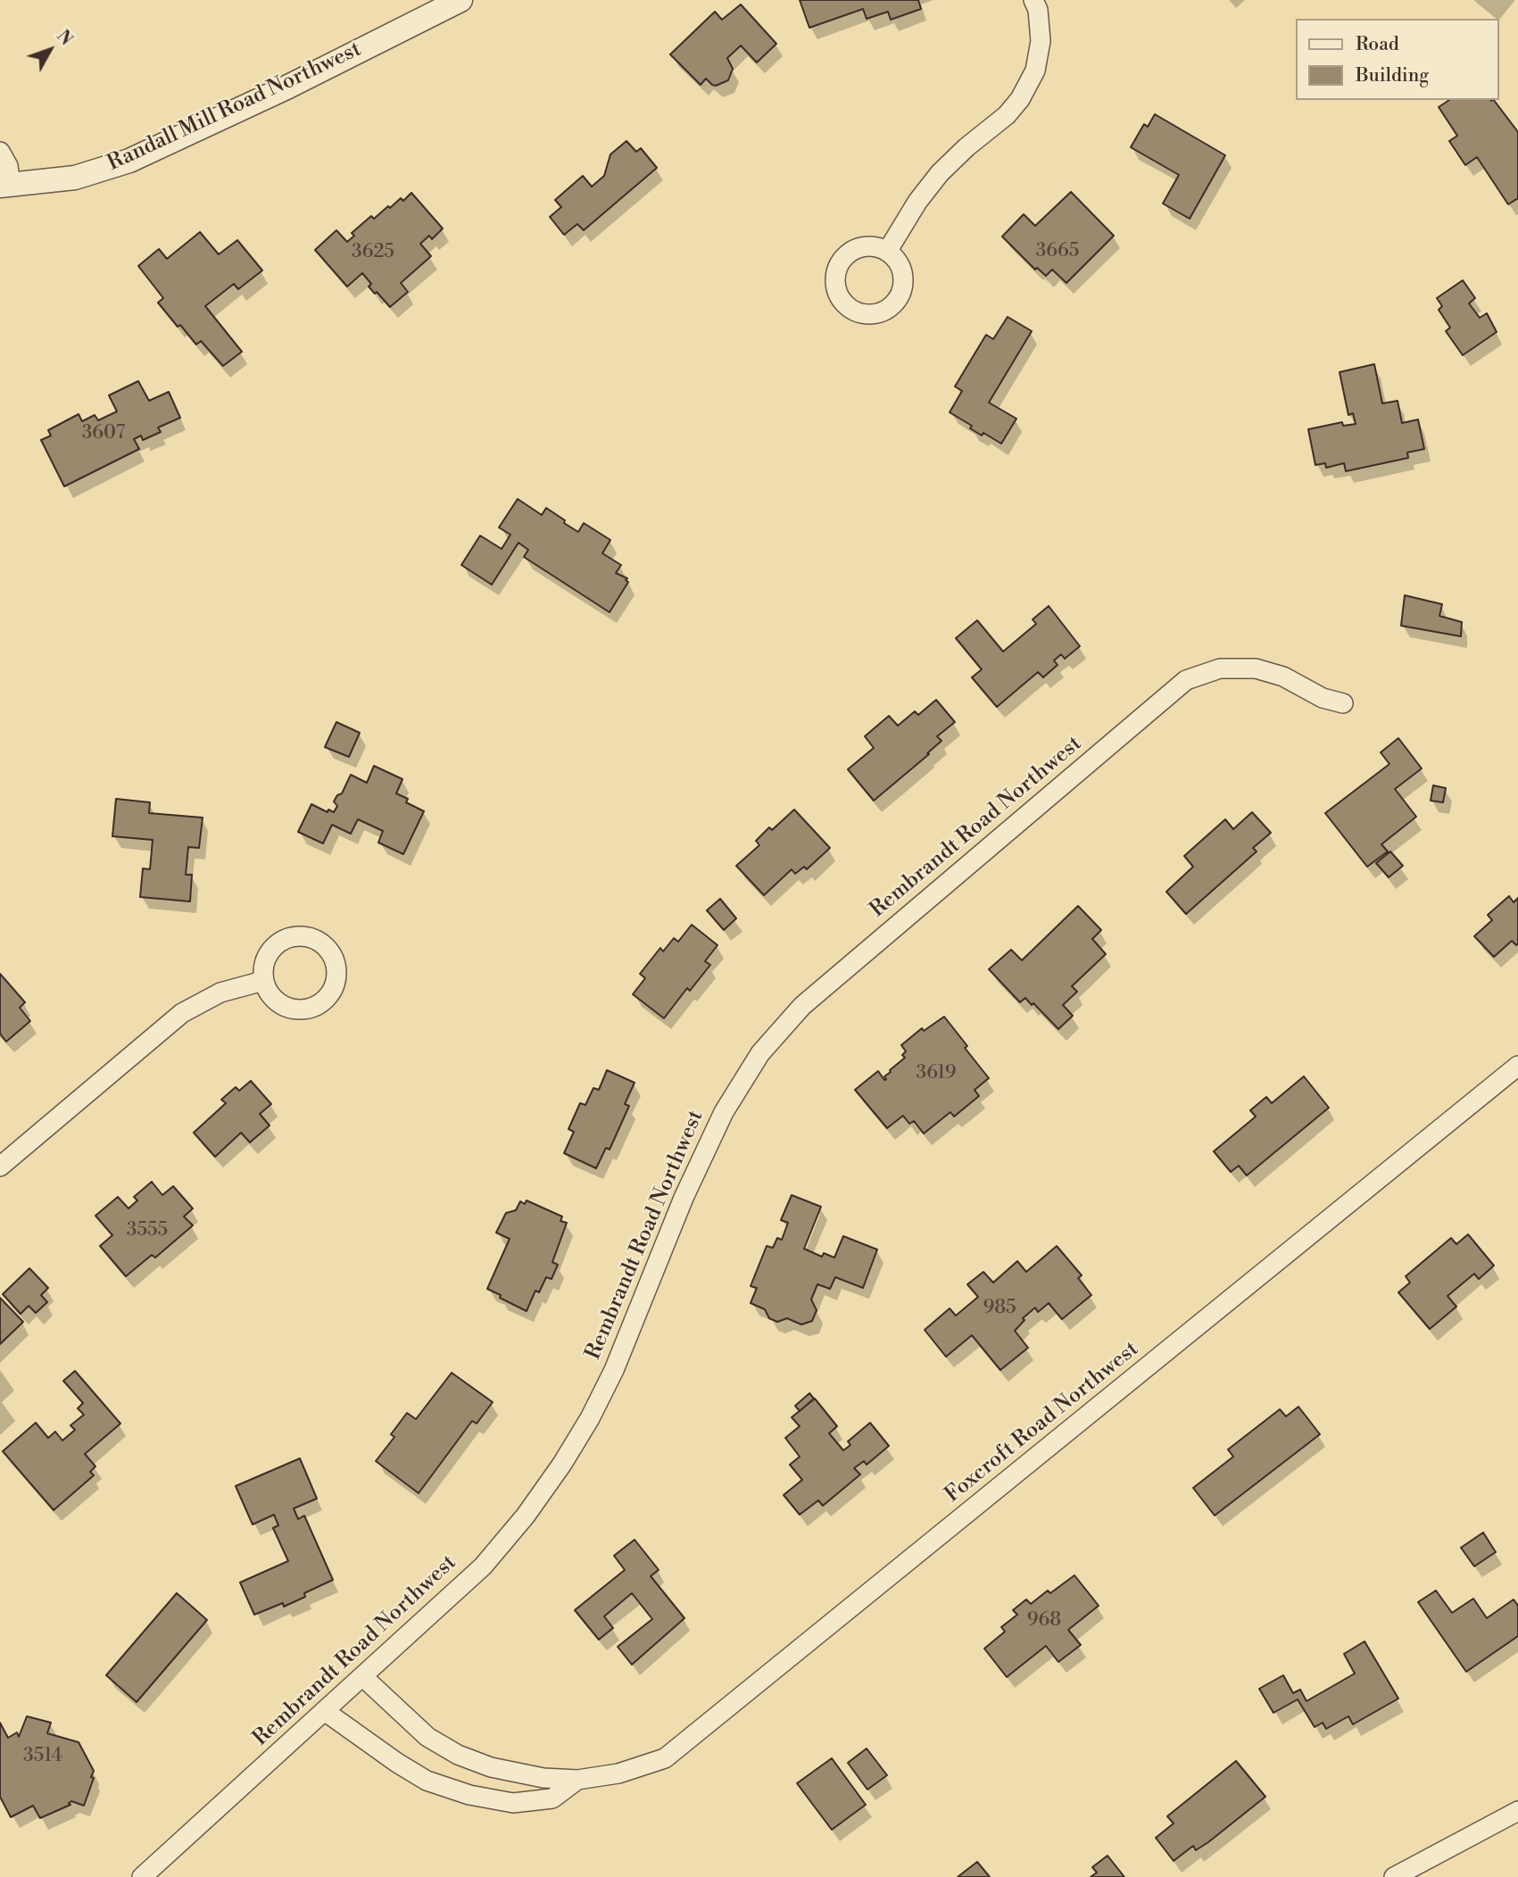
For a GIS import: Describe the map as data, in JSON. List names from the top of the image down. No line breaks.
{"streets":{"street":["Randall Mill Road Northwest","Rembrandt Road Northwest","Foxcroft Road Northwest"]},"crossings":[["Rembrandt Road Northwest","Foxcroft Road Northwest"]],"house_numbers":["3665","3625","3607","3619","3555","985","968","3514"],"legend":["Road","Building"],"north":"top right"}
